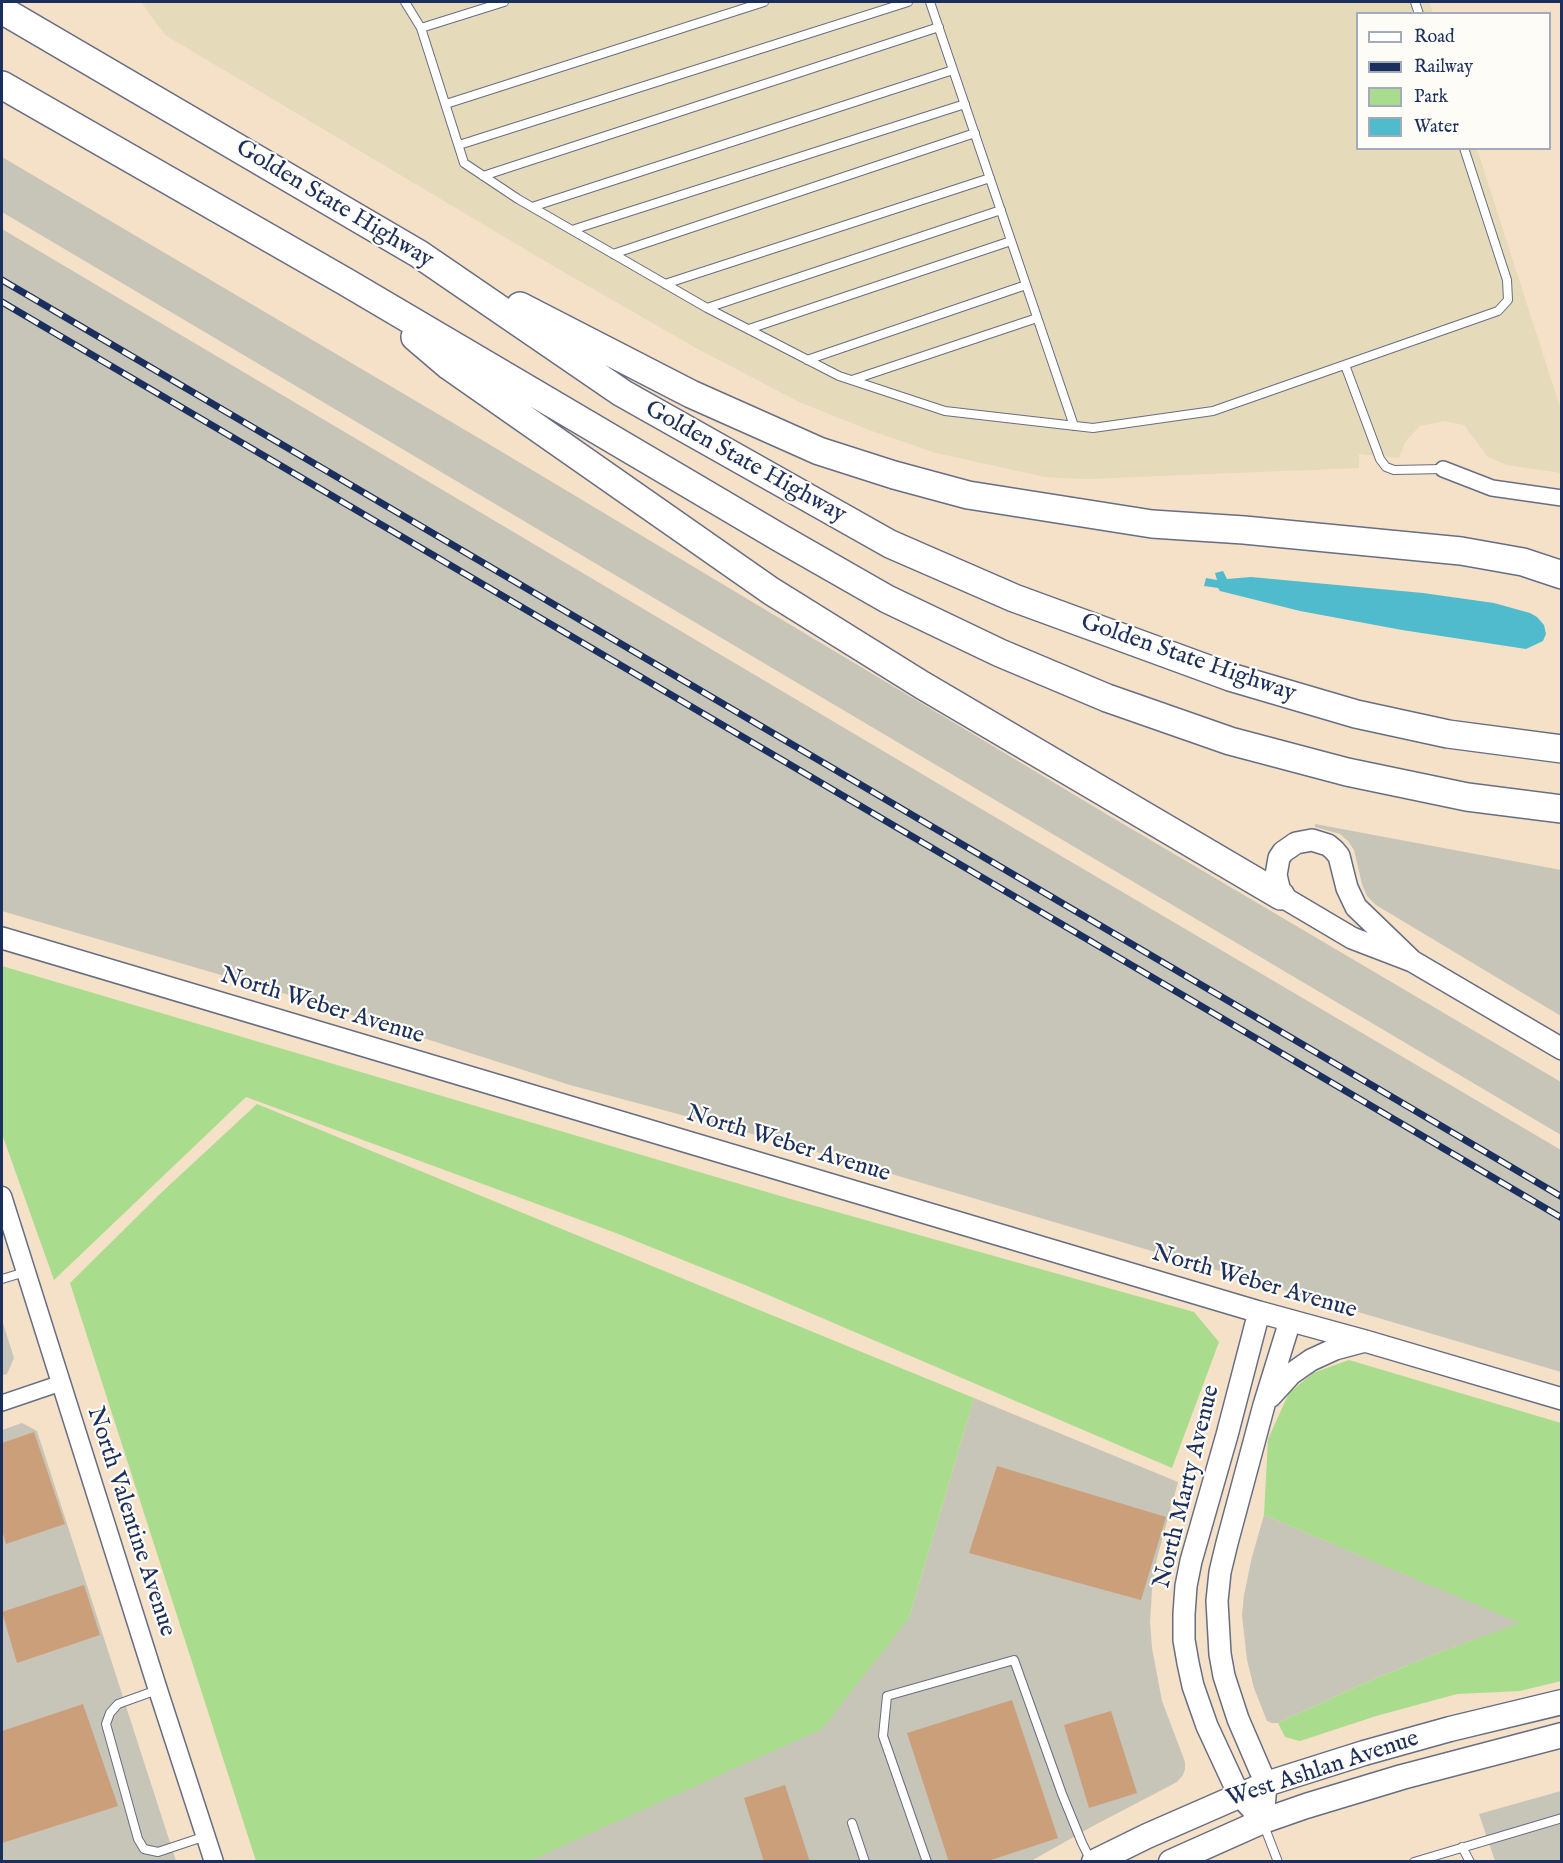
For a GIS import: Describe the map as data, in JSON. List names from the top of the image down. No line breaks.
{"streets":{"highway":["Golden State Highway"],"main road":["North Weber Avenue","North Marty Avenue","West Ashlan Avenue"],"street":["North Valentine Avenue"]},"crossings":[["North Weber Avenue","North Marty Avenue"],["North Marty Avenue","West Ashlan Avenue"]],"legend":["Road","Railway","Park","Water"]}
